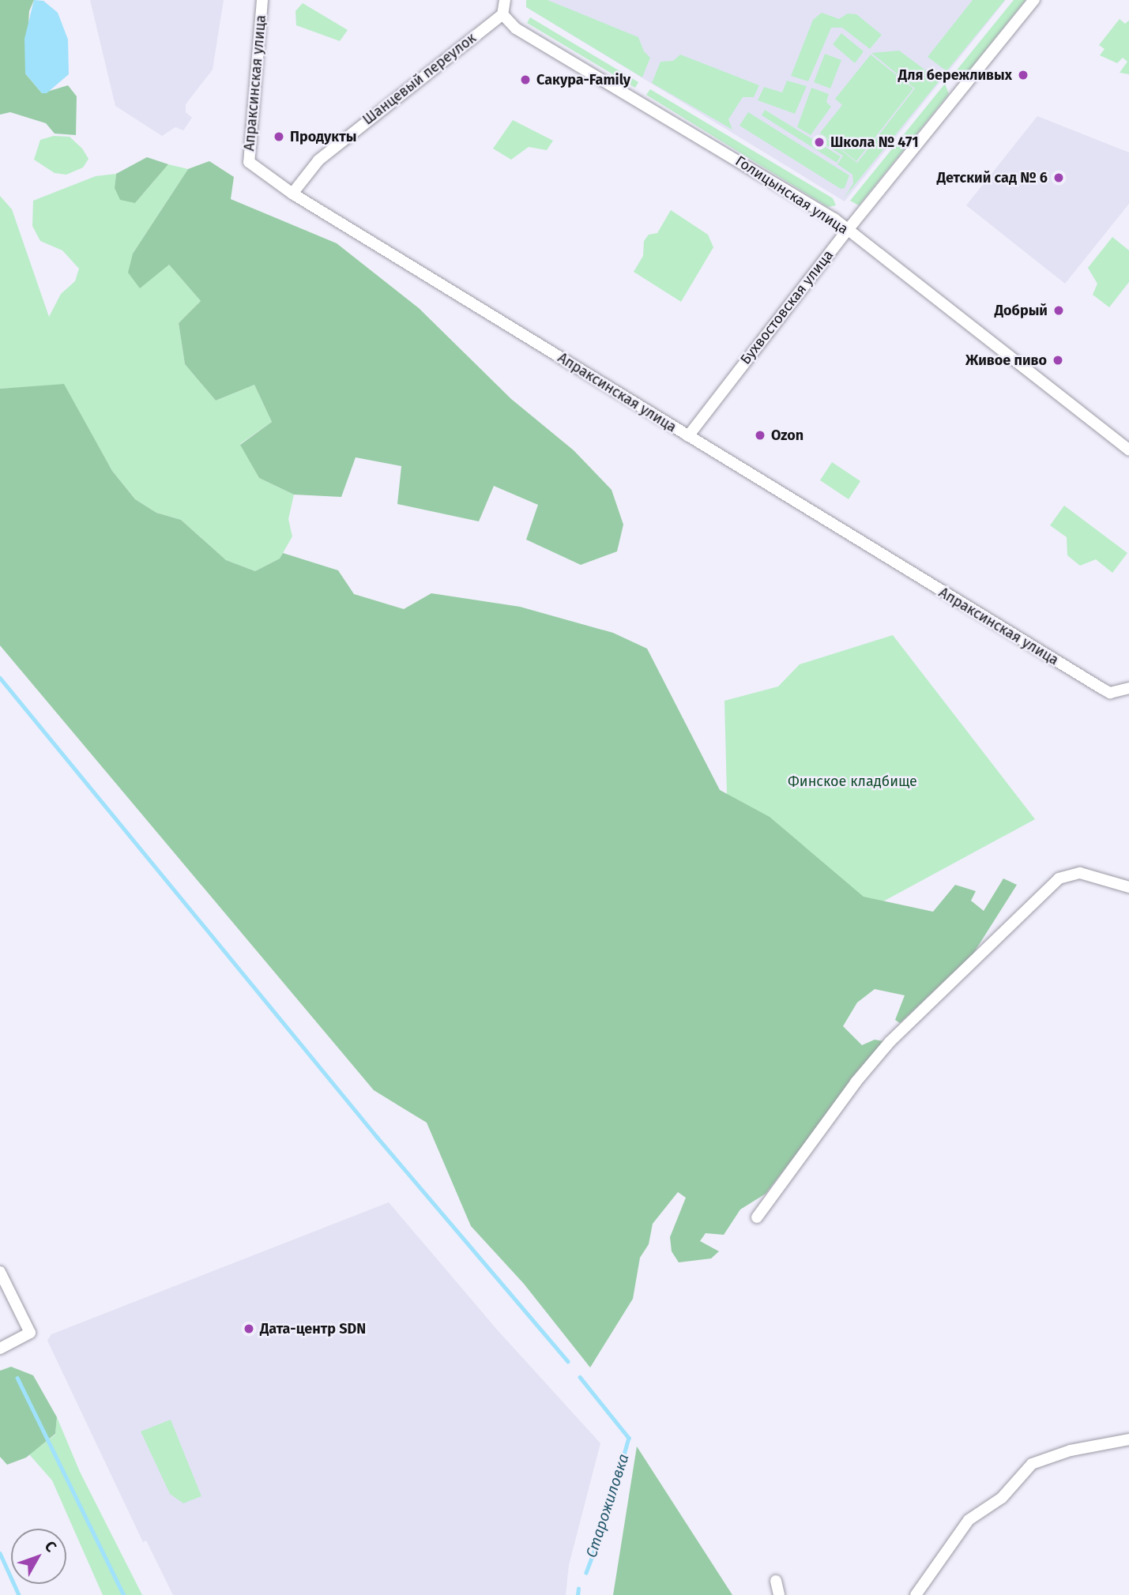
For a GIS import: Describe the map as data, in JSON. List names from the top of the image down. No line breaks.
{"streets":{"street":["Шанцевый переулок","Апраксинская улица","Голицынская улица","Бухвостовская улица"]},"crossings":[["Шанцевый переулок","Апраксинская улица"],["Шанцевый переулок","Голицынская улица"],["Апраксинская улица","Бухвостовская улица"],["Голицынская улица","Бухвостовская улица"]],"water":["Старожиловка"],"parks":["Финское кладбище"],"places":["Для бережливых","Сакура-Family","Продукты","Школа № 471","Детский сад № 6","Добрый","Живое пиво","Ozon","Дата-центр SDN"],"north":"top right"}
